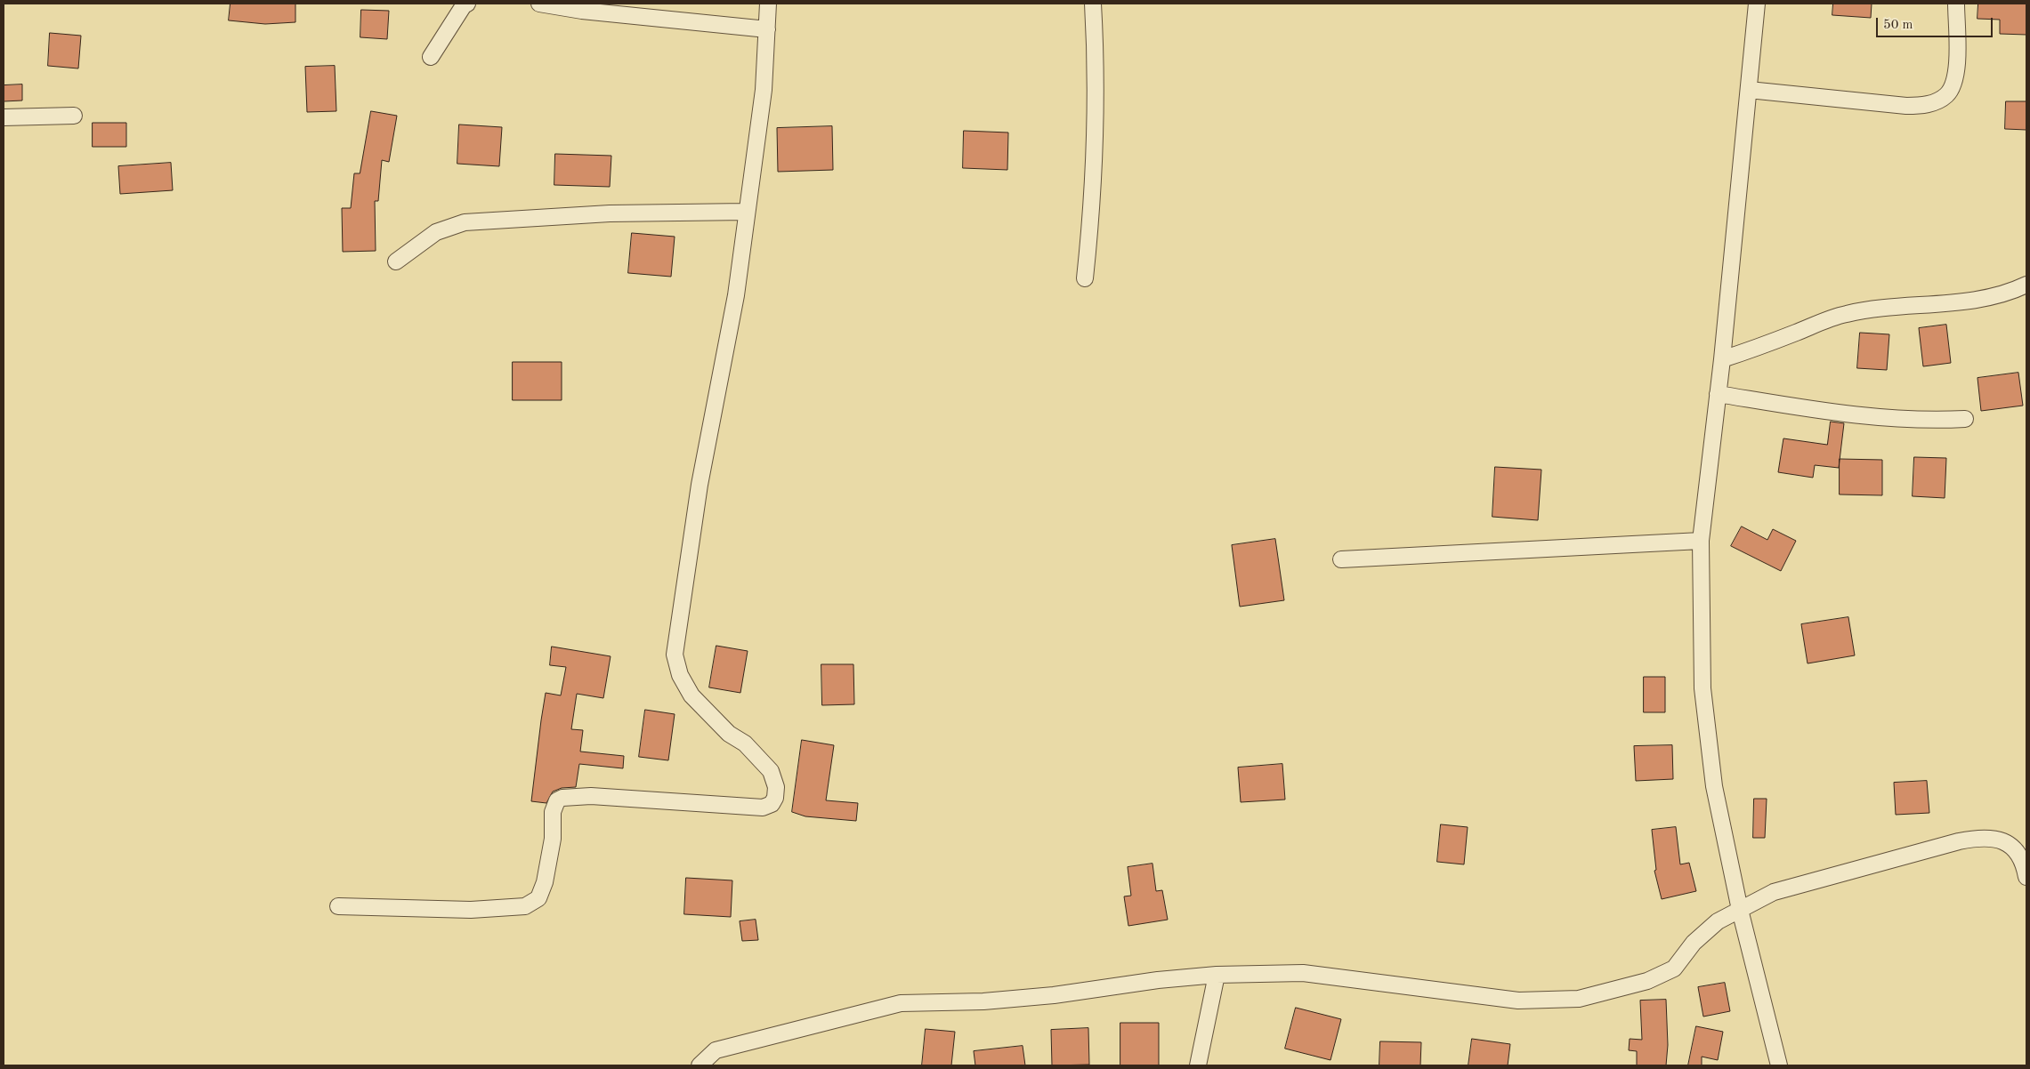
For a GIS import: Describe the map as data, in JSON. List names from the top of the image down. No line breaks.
{"scale_bar":"50 m"}
